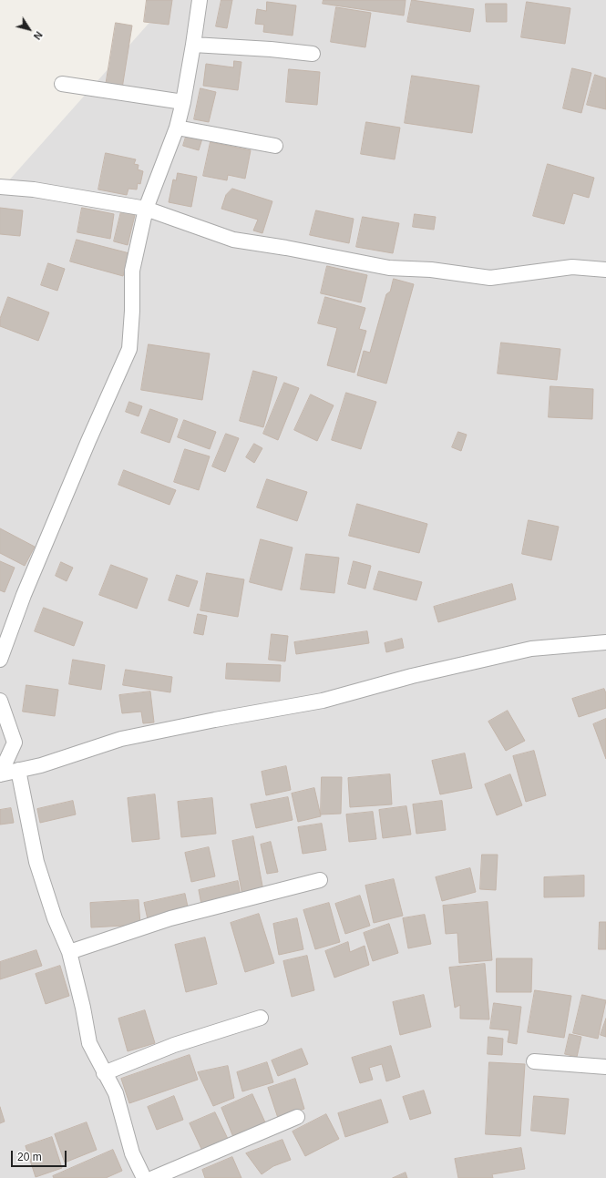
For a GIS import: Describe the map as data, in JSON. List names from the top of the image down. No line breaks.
{"scale_bar":"20 m","north":"bottom right"}
